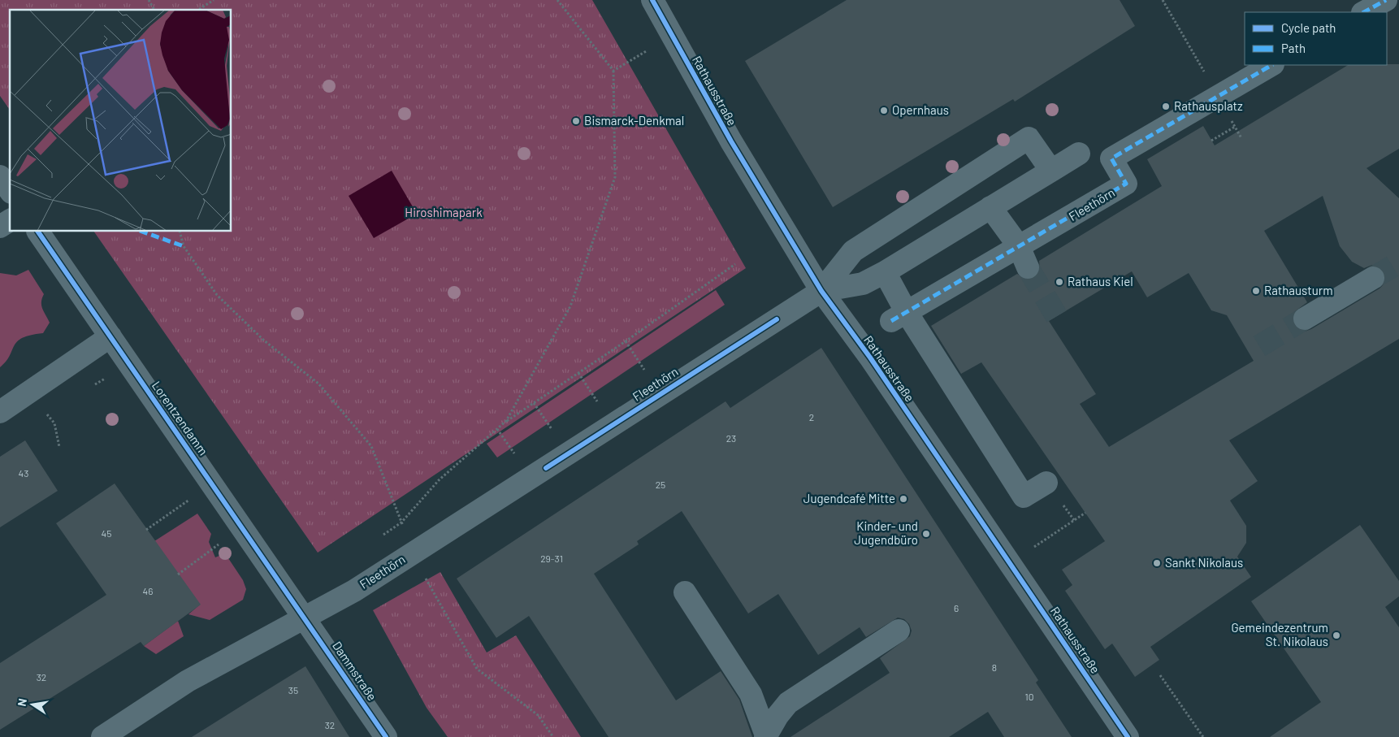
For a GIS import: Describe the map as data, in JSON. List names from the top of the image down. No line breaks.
{"streets":{"street":["Rathausstraße","Fleethörn","Lorentzendamm","Dammstraße"]},"crossings":[["Rathausstraße","Fleethörn"],["Fleethörn","Lorentzendamm"],["Fleethörn","Dammstraße"],["Lorentzendamm","Dammstraße"]],"parks":["Hiroshimapark"],"places":["Rathausplatz","Opernhaus","Bismarck-Denkmal","Rathaus Kiel","Rathausturm","Jugendcafé Mitte","Kinder- und Jugendbüro","Sankt Nikolaus","Gemeindezentrum St. Nikolaus"],"house_numbers":["2","23","43","25","45","29-31","46","6","8","32","35","10","32"],"legend":["Cycle path","Path"],"north":"left"}
